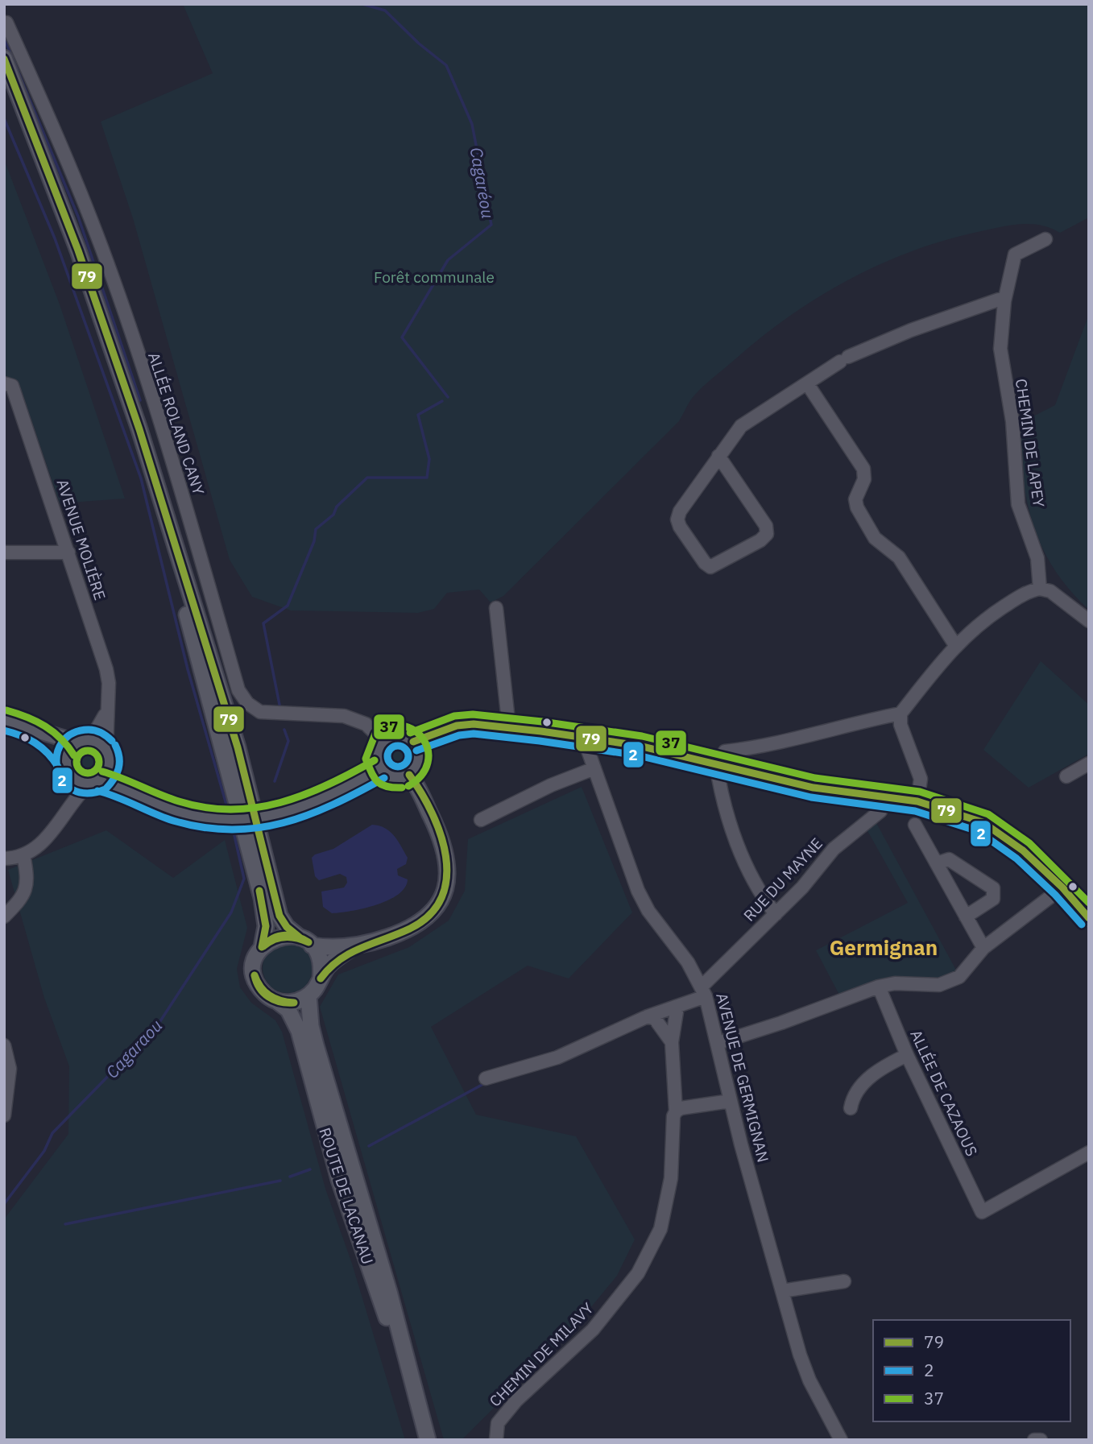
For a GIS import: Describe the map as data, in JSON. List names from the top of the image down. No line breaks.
{"streets":{"main road":["ROUTE DE LACANAU"],"street":["ALLÉE ROLAND CANY","CHEMIN DE LAPEY","AVENUE MOLIÈRE","RUE DU MAYNE","AVENUE DE GERMIGNAN","ALLÉE DE CAZAOUS","CHEMIN DE MILAVY"]},"crossings":[["RUE DU MAYNE","AVENUE DE GERMIGNAN"]],"districts":["Germignan"],"water":["Cagaréou","Cagaraou"],"parks":["Forêt communale"],"lines":["transit line 79","transit line 37","transit line 2"],"legend":["79","2","37"]}
